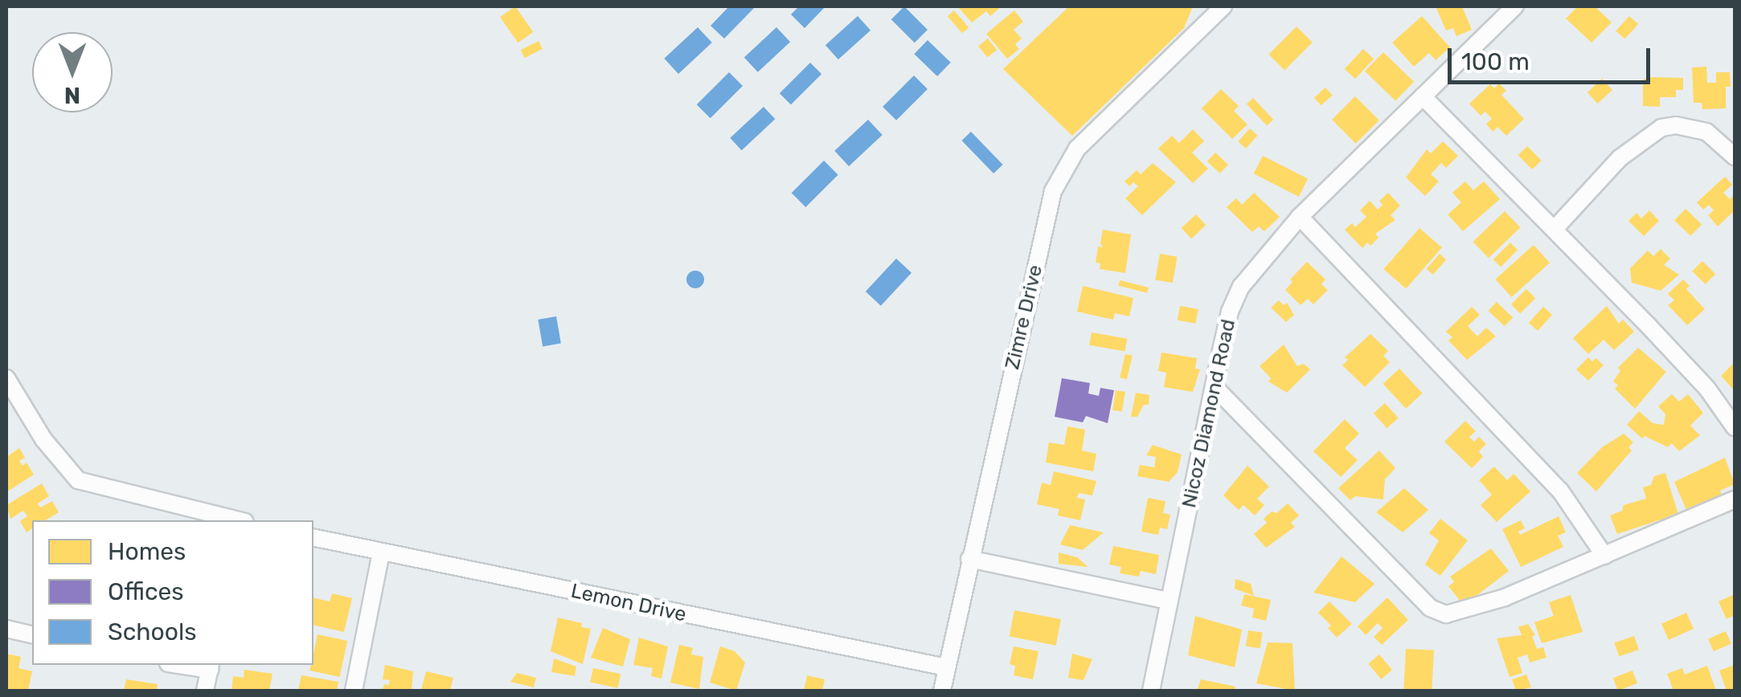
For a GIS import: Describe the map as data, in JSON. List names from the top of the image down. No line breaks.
{"streets":{"street":["Zimre Drive","Nicoz Diamond Road","Lemon Drive"]},"crossings":[["Zimre Drive","Lemon Drive"]],"legend":["Homes","Offices","Schools"],"scale_bar":"100 m","north":"bottom"}
